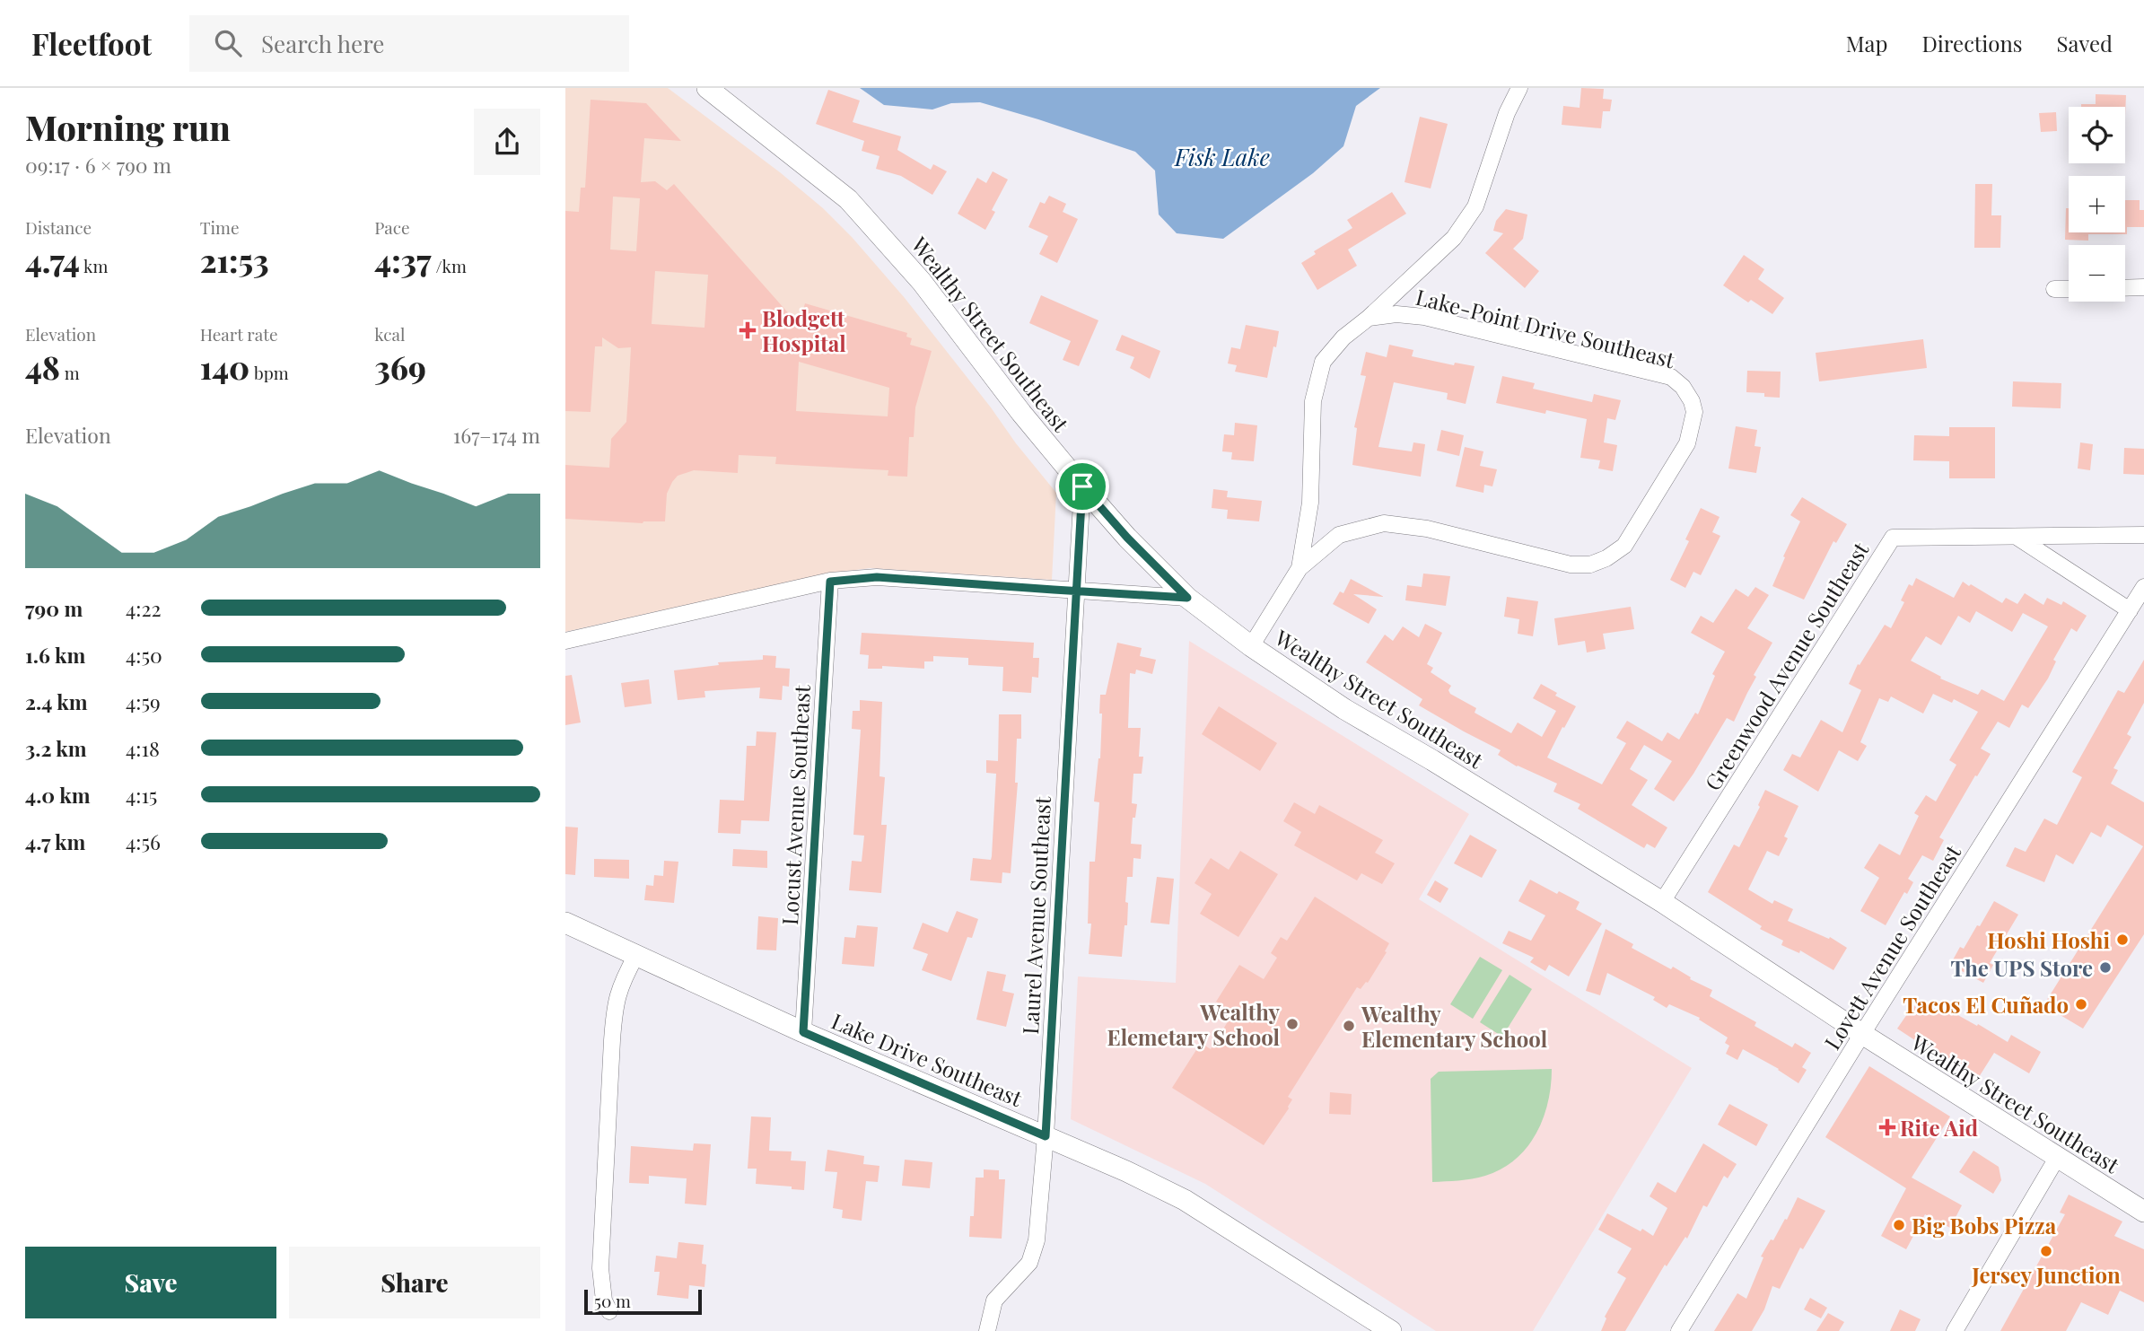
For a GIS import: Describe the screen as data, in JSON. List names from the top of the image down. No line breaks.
{"streets":{"main road":["Wealthy Street Southeast","Lake Drive Southeast"],"street":["Lake-Point Drive Southeast","Greenwood Avenue Southeast","Locust Avenue Southeast","Laurel Avenue Southeast","Lovett Avenue Southeast"]},"crossings":[["Wealthy Street Southeast","Greenwood Avenue Southeast"],["Wealthy Street Southeast","Laurel Avenue Southeast"],["Wealthy Street Southeast","Lovett Avenue Southeast"],["Locust Avenue Southeast","Lake Drive Southeast"],["Laurel Avenue Southeast","Lake Drive Southeast"]],"water":["Fisk Lake"],"places":{"health":["Blodgett Hospital","Rite Aid"],"other":["Hoshi Hoshi","The UPS Store","Tacos El Cuñado","Wealthy Elemetary School","Wealthy Elementary School","Big Bobs Pizza","Jersey Junction"]},"scale_bar":"50 m","page":{"header":"Fleetfoot","search":"Search here","nav":["Map","Directions","Saved"],"heading":["Morning run","09:17 · 6 × 790 m"],"map_buttons":["+","−"],"stats":[["Distance","4.74 km"],["Time","21:53"],["Pace","4:37 /km"],["Elevation","48 m"],["Heart rate","140 bpm"],["kcal","369"]],"chart":["Elevation","167–174 m"],"list":[{"name":"790 m","note":"4:22"},{"name":"1.6 km","note":"4:50"},{"name":"2.4 km","note":"4:59"},{"name":"3.2 km","note":"4:18"},{"name":"4.0 km","note":"4:15"},{"name":"4.7 km","note":"4:56"}],"buttons":["Save","Share"],"scale":"50 m"}}
